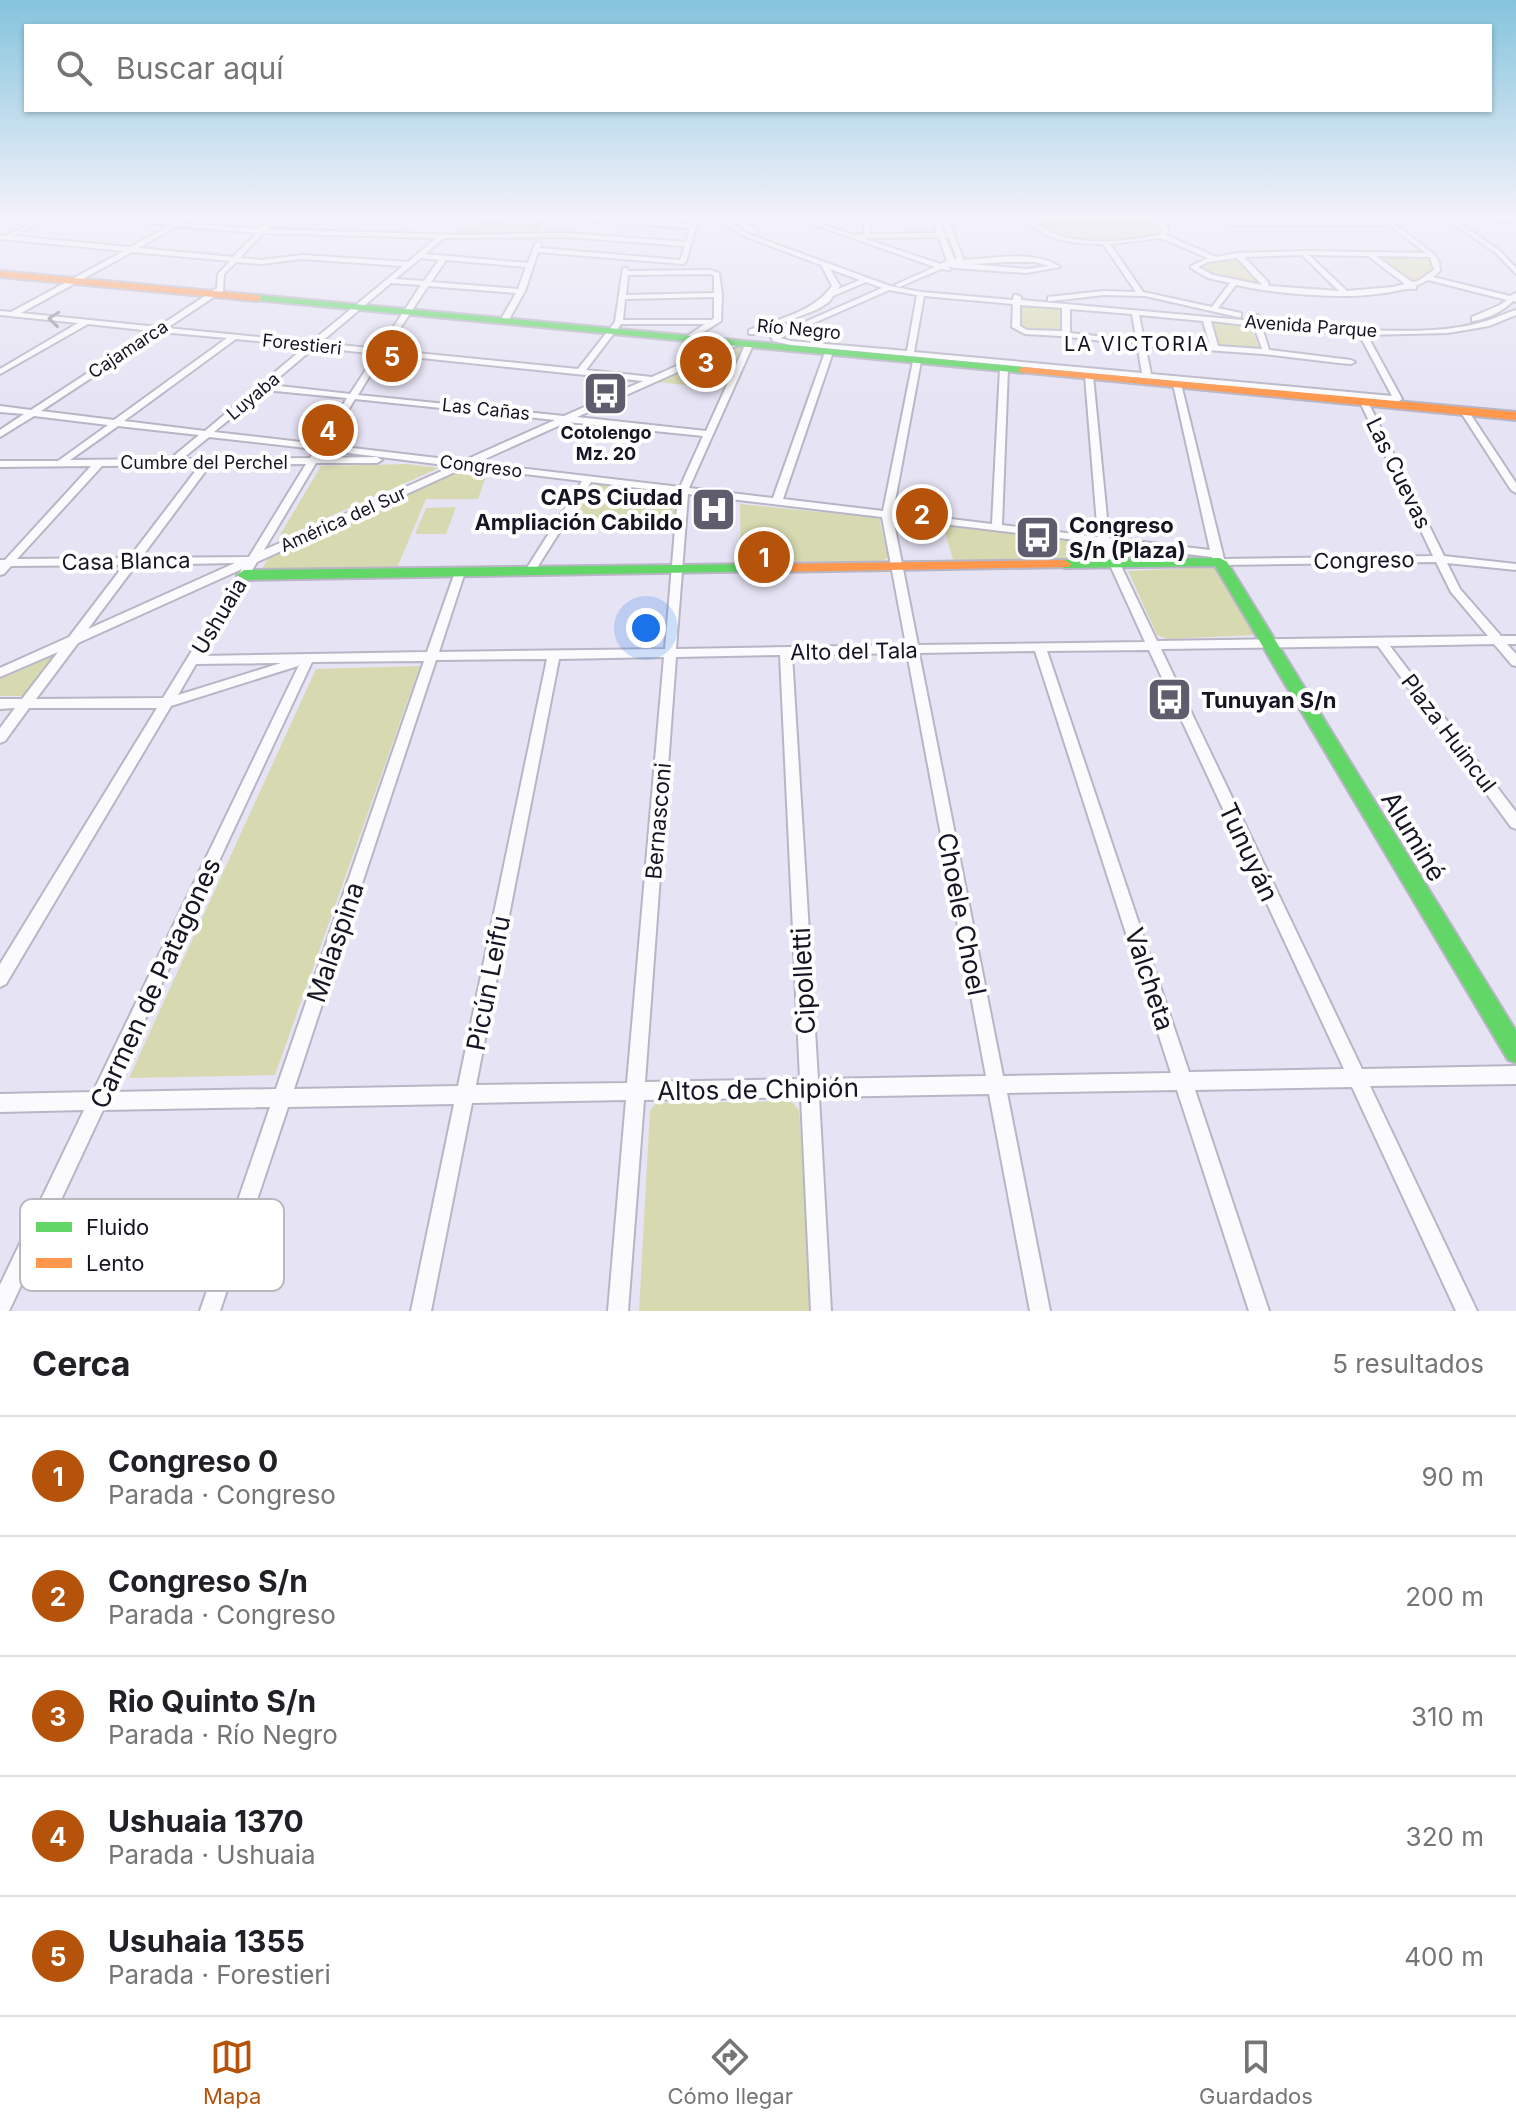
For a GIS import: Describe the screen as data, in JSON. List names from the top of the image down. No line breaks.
{"streets":{"street":["Avenida Parque","Río Negro","Forestieri","Cajamarca","Luyaba","Las Cañas","Cumbre del Perchel","Congreso","Las Cuevas","América del Sur","Casa Blanca","Ushuaia","Alto del Tala","Plaza Huincul","Bernasconi","Aluminé","Tunuyán","Choele Choel","Malaspina","Valcheta","Cipolletti","Carmen de Patagones","Picún Leifu","Altos de Chipión"]},"crossings":[["Río Negro","Cajamarca"],["Río Negro","Luyaba"],["Río Negro","Las Cuevas"],["Río Negro","América del Sur"],["Río Negro","Ushuaia"],["Río Negro","Bernasconi"],["Río Negro","Tunuyán"],["Forestieri","Cajamarca"],["Forestieri","Luyaba"],["Forestieri","América del Sur"],["Forestieri","Ushuaia"],["Cajamarca","Congreso"],["Luyaba","Las Cañas"],["Luyaba","Cumbre del Perchel"],["Luyaba","Congreso"],["Las Cañas","América del Sur"],["Las Cañas","Ushuaia"],["Las Cañas","Bernasconi"],["Cumbre del Perchel","Congreso"],["Cumbre del Perchel","Ushuaia"],["Congreso","Las Cuevas"],["Congreso","América del Sur"],["Congreso","Ushuaia"],["Congreso","Bernasconi"],["Congreso","Aluminé"],["Congreso","Tunuyán"],["Congreso","Choele Choel"],["Las Cuevas","Alto del Tala"],["América del Sur","Casa Blanca"],["América del Sur","Ushuaia"],["América del Sur","Bernasconi"],["Casa Blanca","Ushuaia"],["Ushuaia","Alto del Tala"],["Alto del Tala","Plaza Huincul"],["Alto del Tala","Bernasconi"],["Alto del Tala","Aluminé"],["Alto del Tala","Tunuyán"],["Alto del Tala","Choele Choel"],["Alto del Tala","Malaspina"],["Alto del Tala","Valcheta"],["Alto del Tala","Cipolletti"],["Alto del Tala","Carmen de Patagones"],["Alto del Tala","Picún Leifu"],["Bernasconi","Altos de Chipión"],["Tunuyán","Altos de Chipión"],["Choele Choel","Altos de Chipión"],["Malaspina","Altos de Chipión"],["Valcheta","Altos de Chipión"],["Cipolletti","Altos de Chipión"],["Carmen de Patagones","Altos de Chipión"],["Picún Leifu","Altos de Chipión"]],"districts":["LA VICTORIA"],"places":{"bus stop":["Cotolengo Mz. 20","Congreso S/n (Plaza)","Tunuyan S/n"],"hospital":["CAPS Ciudad Ampliación Cabildo"]},"legend":["Fluido","Lento"],"page":{"search":"Buscar aquí","pins":["5","3","4","2","1"],"heading":["Cerca","5 resultados"],"list":[{"mark":"1","name":"Congreso 0","note":"Parada · Congreso","value":"90 m"},{"mark":"2","name":"Congreso S/n","note":"Parada · Congreso","value":"200 m"},{"mark":"3","name":"Rio Quinto S/n","note":"Parada · Río Negro","value":"310 m"},{"mark":"4","name":"Ushuaia 1370","note":"Parada · Ushuaia","value":"320 m"},{"mark":"5","name":"Usuhaia 1355","note":"Parada · Forestieri","value":"400 m"}],"nav":["Mapa","Cómo llegar","Guardados"]}}
